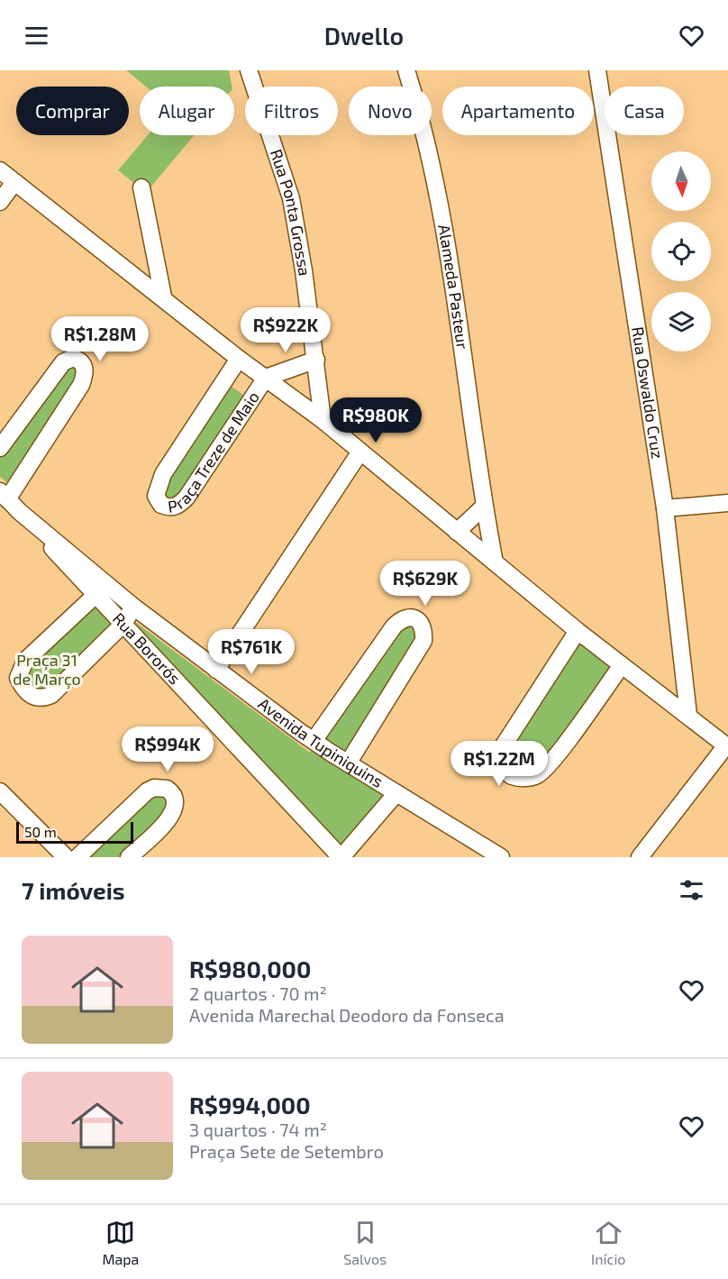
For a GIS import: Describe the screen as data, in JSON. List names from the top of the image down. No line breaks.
{"streets":{"street":["Rua Ponta Grossa","Alameda Pasteur","Rua Oswaldo Cruz","Praça Treze de Maio","Rua Bororós","Avenida Tupiniquins"]},"crossings":[["Rua Bororós","Avenida Tupiniquins"]],"parks":["Praça 31 de Março"],"scale_bar":"50 m","north":"bottom","page":{"header":"Dwello","chip":["Comprar","Alugar","Filtros","Novo","Apartamento","Casa"],"price":["R$922K","R$1.28M","R$980K","R$629K","R$761K","R$994K","R$1.22M"],"scale":"50 m","heading":"7 imóveis","list":[{"name":"R$980,000","note":"2 quartos · 70 m² · Avenida Marechal Deodoro da Fonseca"},{"name":"R$994,000","note":"3 quartos · 74 m² · Praça Sete de Setembro"}],"tabs":["Mapa","Salvos","Início"]}}
